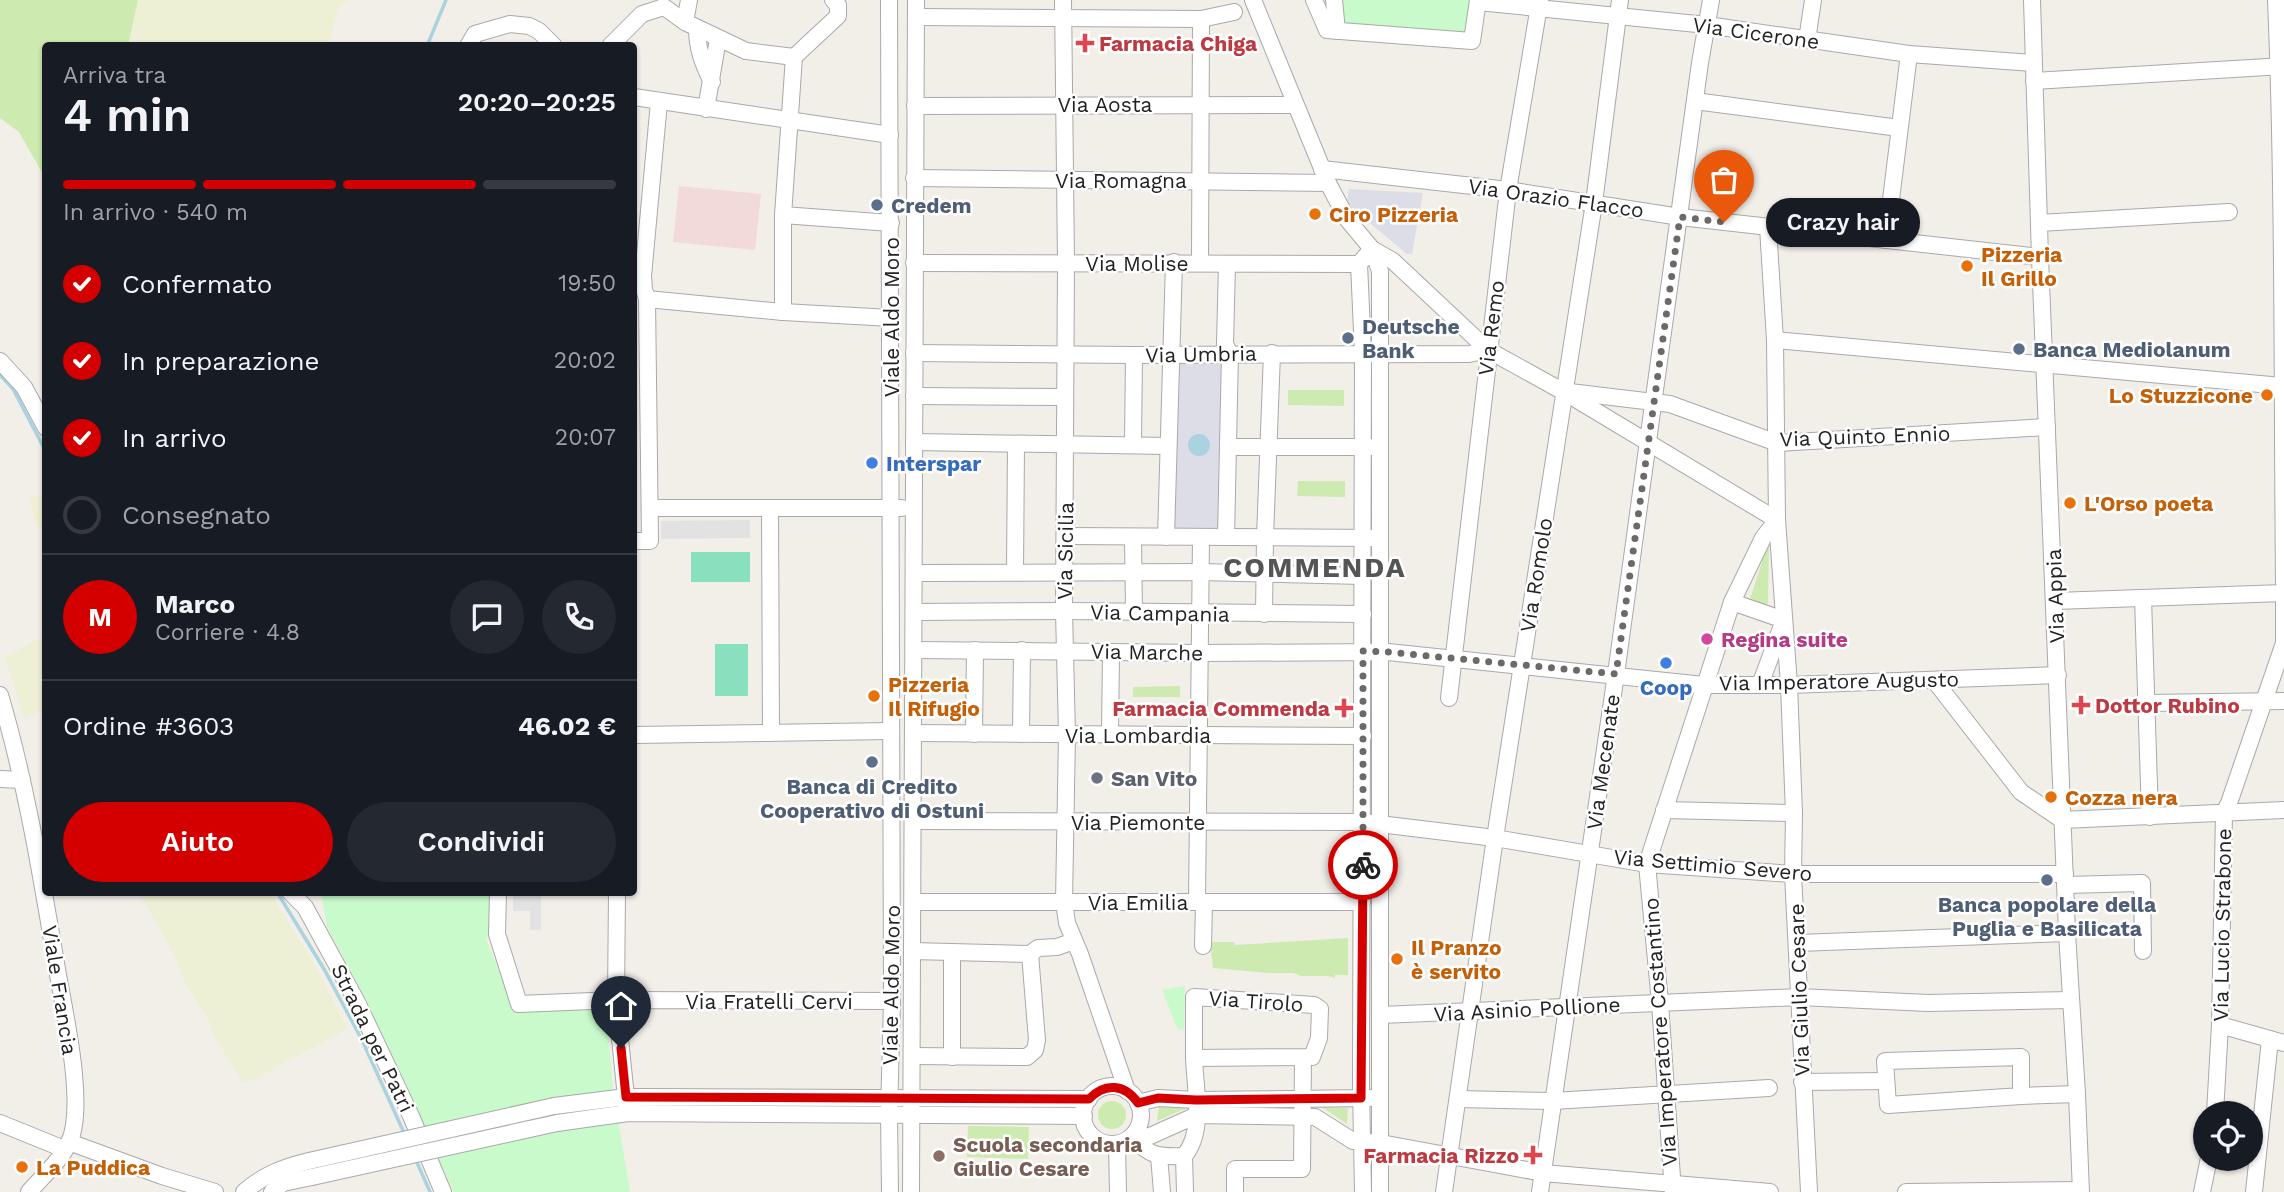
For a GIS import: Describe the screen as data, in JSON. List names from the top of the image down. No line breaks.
{"streets":{"street":["Via Cicerone","Via Aosta","Via Romagna","Via Orazio Flacco","Via Molise","Viale Aldo Moro","Via Remo","Via Umbria","Via Quinto Ennio","Via Sicilia","Via Romolo","Via Appia","Via Campania","Via Marche","Via Imperatore Augusto","Via Lombardia","Via Mecenate","Via Piemonte","Via Settimio Severo","Via Emilia","Via Lucio Strabone","Viale Francia","Via Giulio Cesare","Via Fratelli Cervi","Via Tirolo","Via Asinio Pollione","Via Imperatore Costantino","Strada per Patri"]},"crossings":[["Via Cicerone","Via Remo"],["Via Cicerone","Via Romolo"],["Via Cicerone","Via Appia"],["Via Cicerone","Via Mecenate"],["Via Aosta","Viale Aldo Moro"],["Via Aosta","Via Sicilia"],["Via Romagna","Via Orazio Flacco"],["Via Romagna","Viale Aldo Moro"],["Via Romagna","Via Sicilia"],["Via Orazio Flacco","Via Remo"],["Via Orazio Flacco","Via Romolo"],["Via Orazio Flacco","Via Appia"],["Via Orazio Flacco","Via Mecenate"],["Via Orazio Flacco","Via Giulio Cesare"],["Via Molise","Viale Aldo Moro"],["Via Molise","Via Sicilia"],["Viale Aldo Moro","Via Umbria"],["Viale Aldo Moro","Via Campania"],["Viale Aldo Moro","Via Marche"],["Viale Aldo Moro","Via Lombardia"],["Viale Aldo Moro","Via Piemonte"],["Viale Aldo Moro","Via Emilia"],["Viale Aldo Moro","Via Fratelli Cervi"],["Via Remo","Via Umbria"],["Via Remo","Via Imperatore Augusto"],["Via Umbria","Via Sicilia"],["Via Quinto Ennio","Via Romolo"],["Via Quinto Ennio","Via Appia"],["Via Quinto Ennio","Via Mecenate"],["Via Quinto Ennio","Via Giulio Cesare"],["Via Sicilia","Via Campania"],["Via Sicilia","Via Marche"],["Via Sicilia","Via Lombardia"],["Via Sicilia","Via Piemonte"],["Via Sicilia","Via Emilia"],["Via Romolo","Via Imperatore Augusto"],["Via Romolo","Via Settimio Severo"],["Via Romolo","Via Asinio Pollione"],["Via Appia","Via Imperatore Augusto"],["Via Appia","Via Settimio Severo"],["Via Appia","Via Asinio Pollione"],["Via Marche","Via Imperatore Augusto"],["Via Imperatore Augusto","Via Mecenate"],["Via Imperatore Augusto","Via Giulio Cesare"],["Via Imperatore Augusto","Via Imperatore Costantino"],["Via Mecenate","Via Settimio Severo"],["Via Mecenate","Via Asinio Pollione"],["Via Piemonte","Via Settimio Severo"],["Via Settimio Severo","Via Giulio Cesare"],["Via Settimio Severo","Via Imperatore Costantino"],["Via Giulio Cesare","Via Asinio Pollione"],["Via Giulio Cesare","Via Imperatore Costantino"],["Via Asinio Pollione","Via Imperatore Costantino"]],"districts":["COMMENDA"],"places":{"health":["Farmacia Chiga","Dottor Rubino","Farmacia Commenda","Farmacia Rizzo"],"other":["Credem","Ciro Pizzeria","Crazy hair","Pizzeria Il Grillo","Deutsche Bank","Banca Mediolanum","Lo Stuzzicone","Interspar","L'Orso poeta","Regina suite","Coop","Pizzeria Il Rifugio","Banca di Credito Cooperativo di Ostuni","San Vito","Cozza nera","Banca popolare della Puglia e Basilicata","Il Pranzo è servito","Scuola secondaria Giulio Cesare","La Puddica"]},"page":{"heading":["4 min","Arriva tra","20:20–20:25"],"panel":["Marco","Corriere · 4.8","Ordine #3603","46.02 €"],"bar":"In arrivo · 540 m","bubble":"Crazy hair","list":[["Confermato","19:50"],["In preparazione","20:02"],["In arrivo","20:07"],"Consegnato"],"round":"M","buttons":["Aiuto","Condividi"]}}
